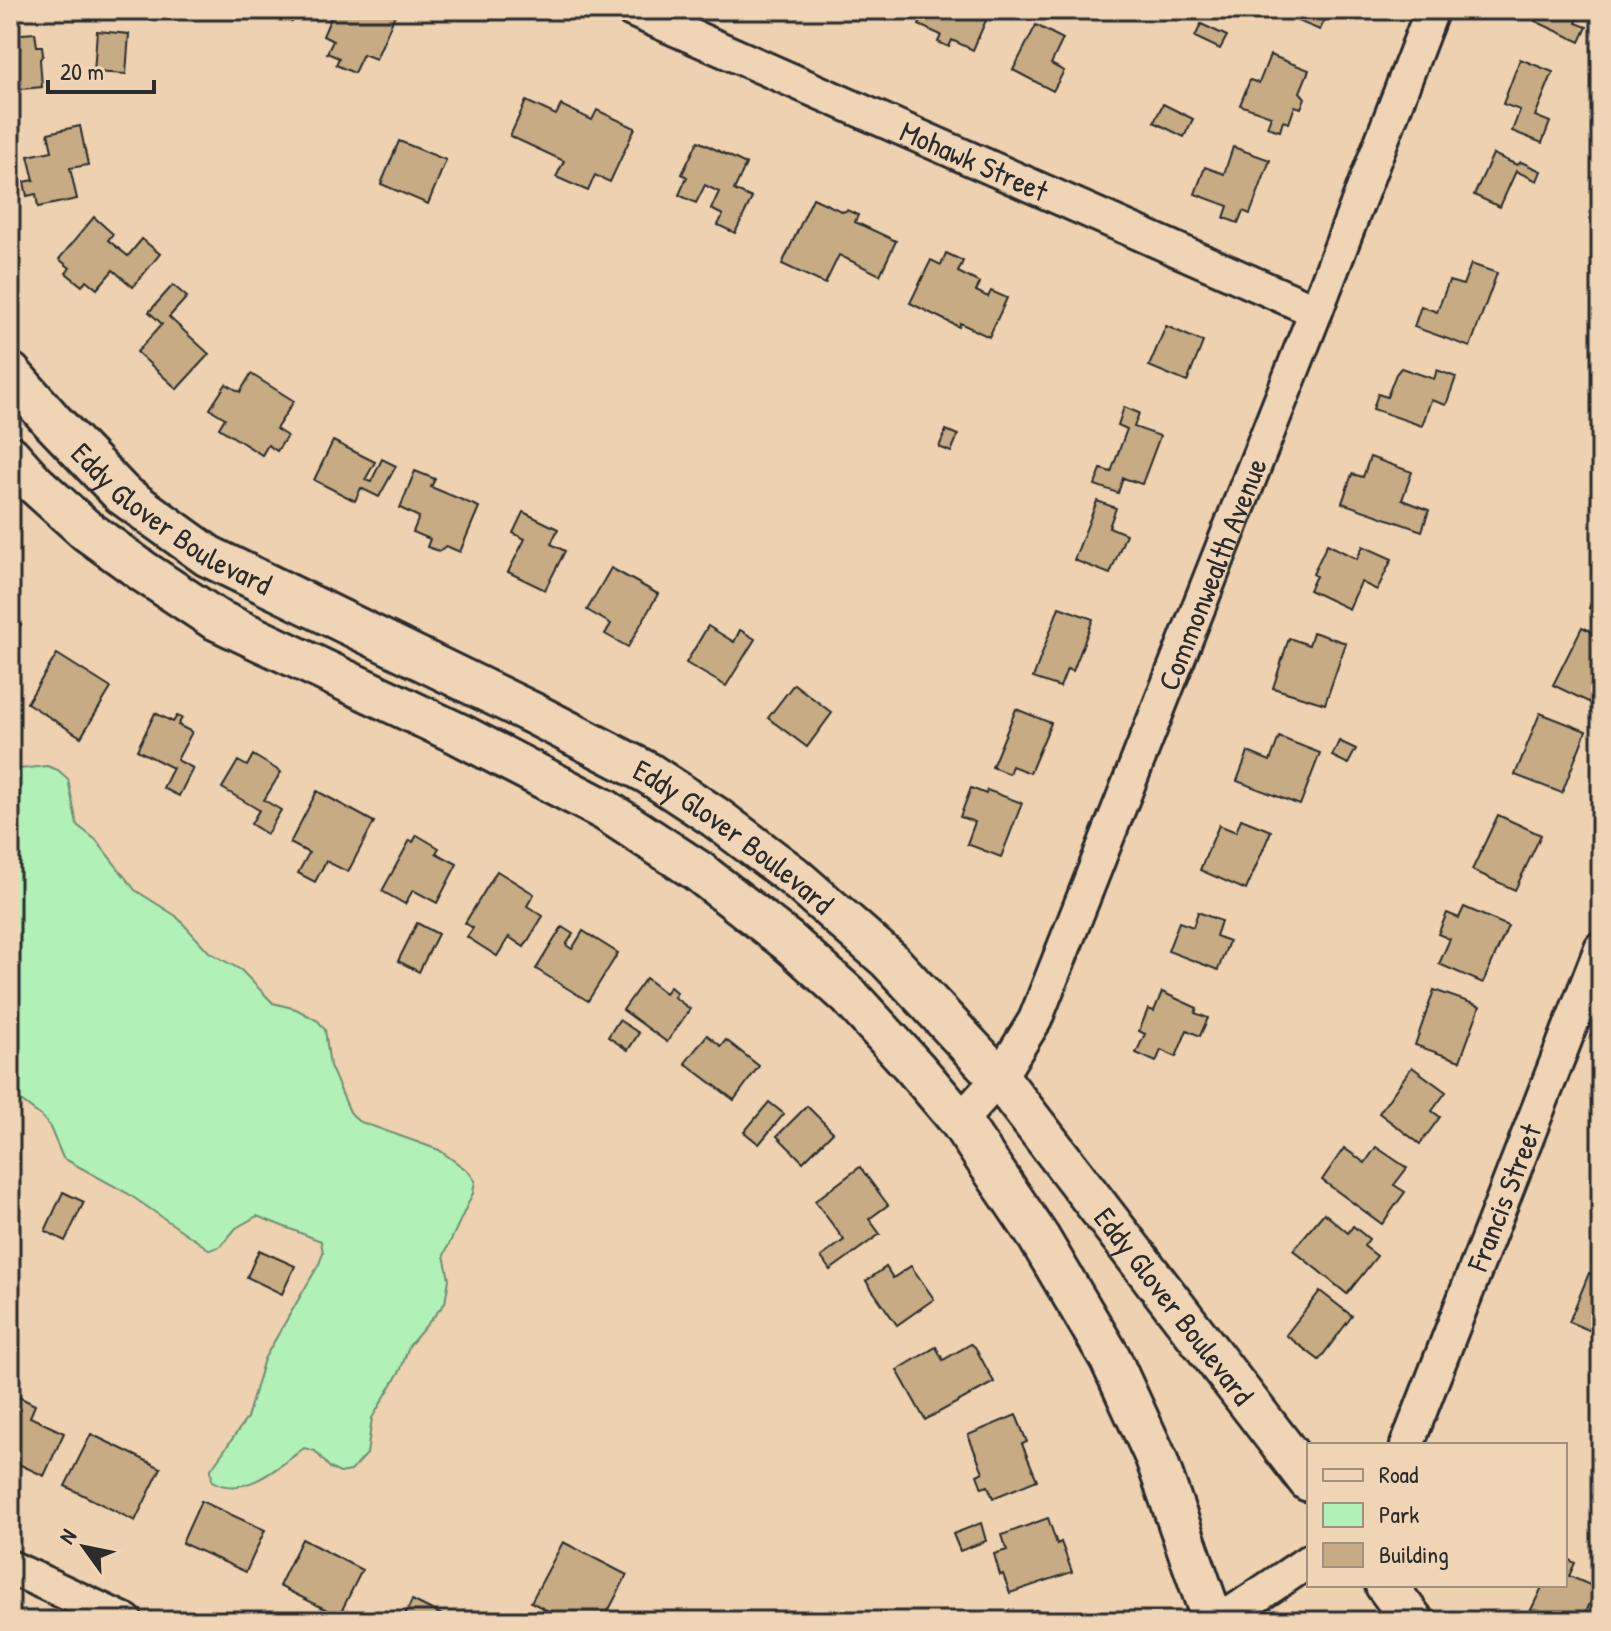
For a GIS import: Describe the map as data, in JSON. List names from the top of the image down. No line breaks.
{"streets":{"street":["Mohawk Street","Eddy Glover Boulevard","Commonwealth Avenue","Francis Street"]},"crossings":[["Mohawk Street","Commonwealth Avenue"],["Eddy Glover Boulevard","Commonwealth Avenue"]],"legend":["Road","Park","Building"],"scale_bar":"20 m","north":"top left"}
